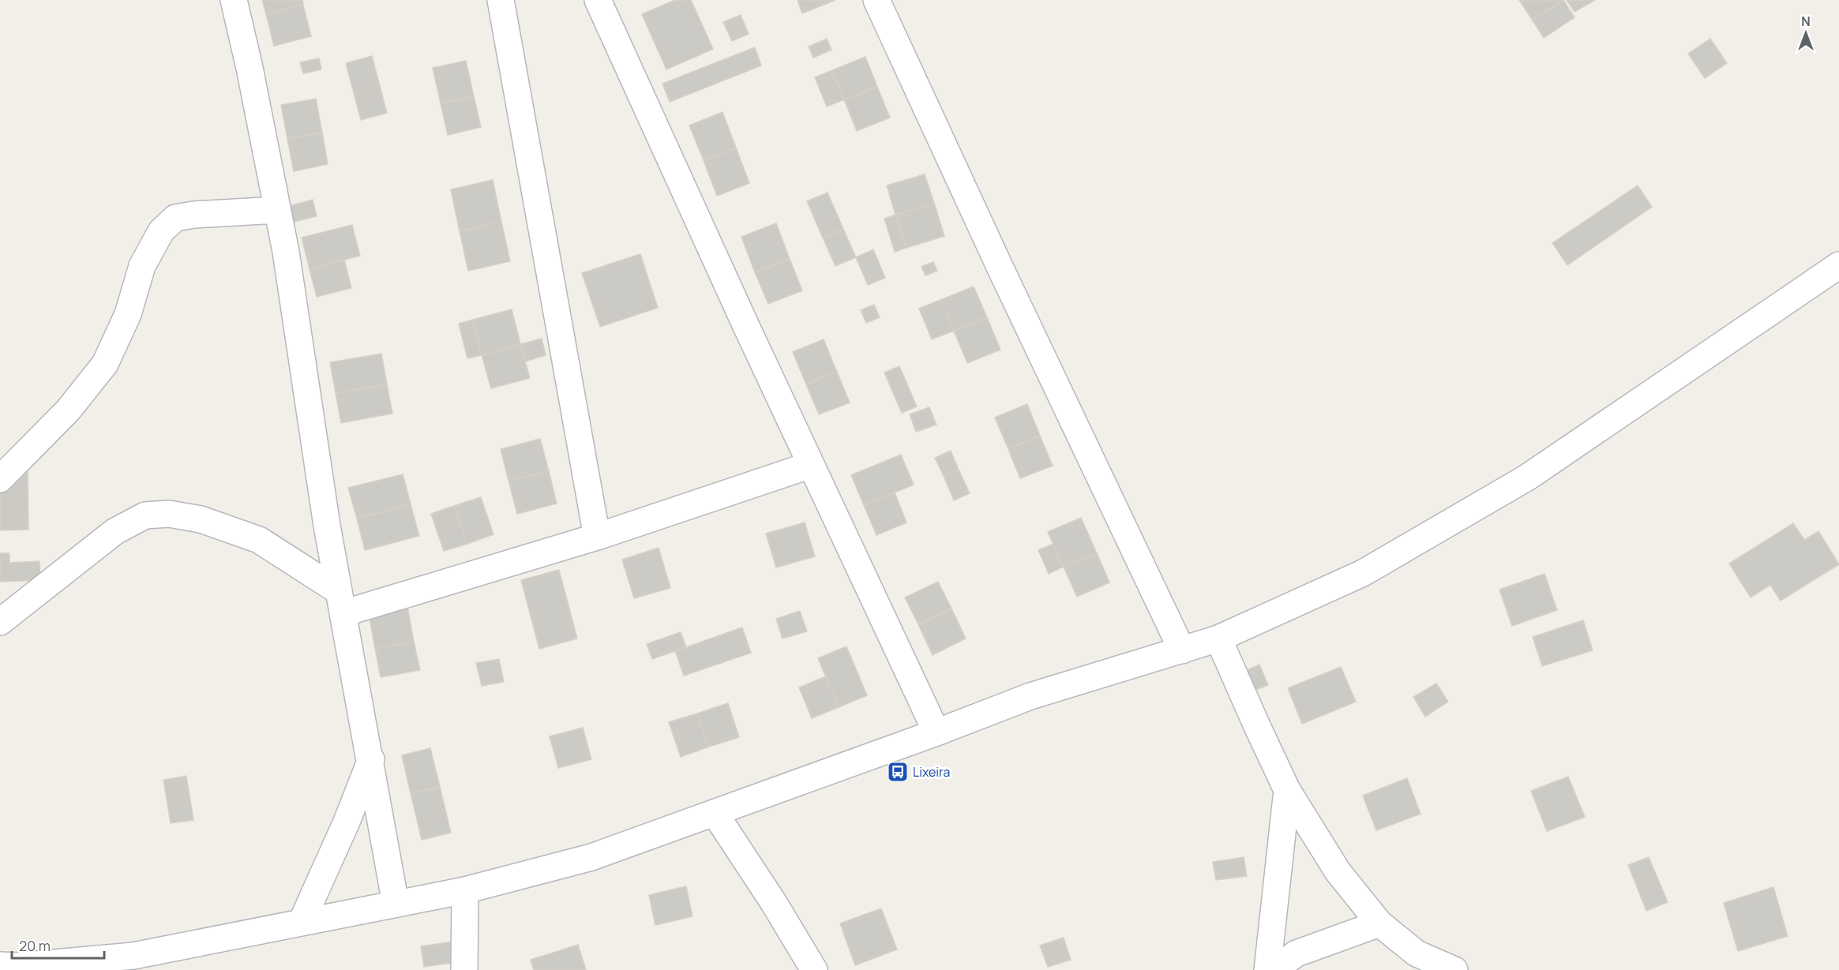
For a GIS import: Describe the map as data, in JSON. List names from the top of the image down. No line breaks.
{"places":{"bus stop":["Lixeira"]},"scale_bar":"20 m","north":"top"}
